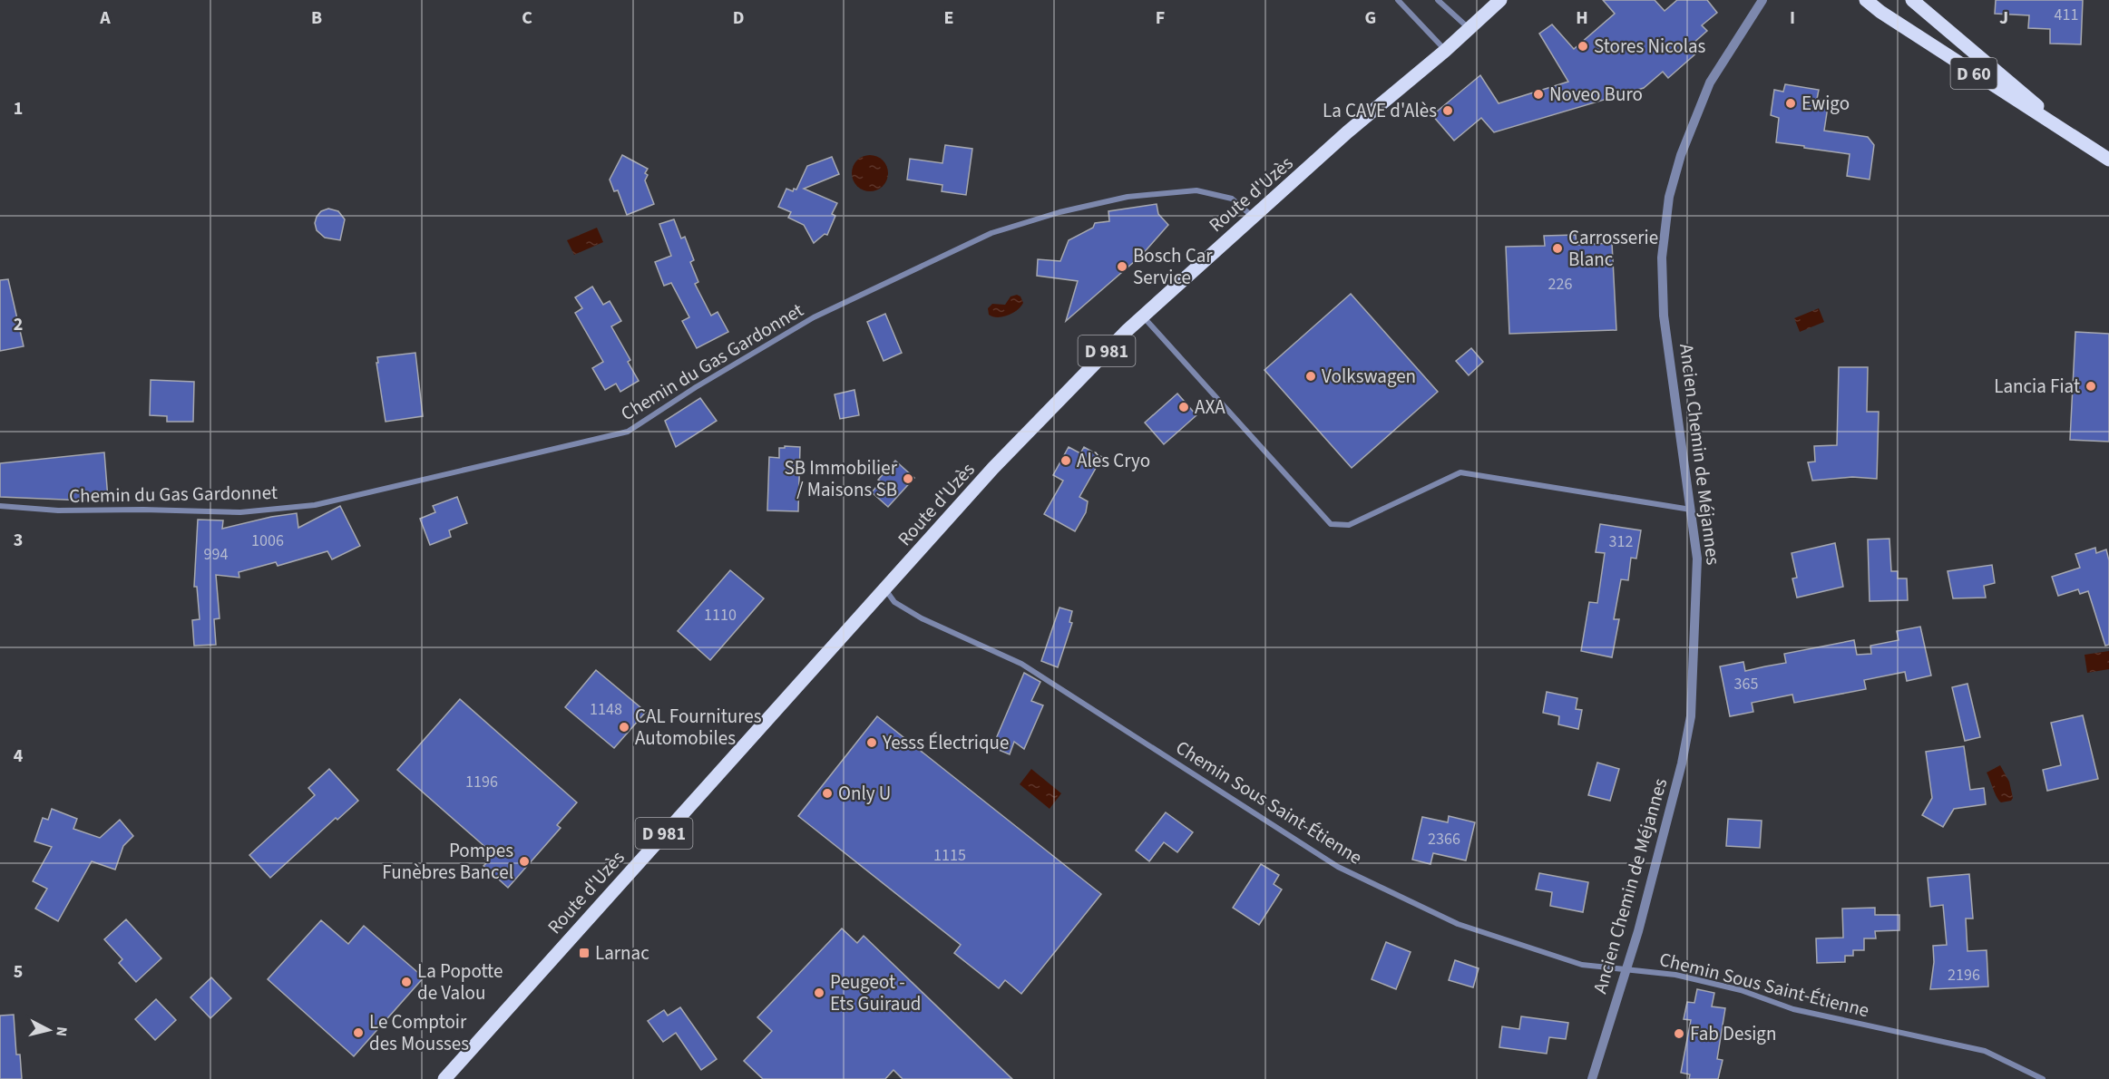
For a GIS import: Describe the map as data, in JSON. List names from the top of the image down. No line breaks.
{"streets":{"main road":["D 60","Route d'Uzès","D 981"],"street":["Chemin du Gas Gardonnet","Ancien Chemin de Méjannes","Chemin Sous Saint-Étienne"]},"crossings":[["Route d'Uzès","Chemin du Gas Gardonnet"],["Route d'Uzès","Chemin Sous Saint-Étienne"],["Ancien Chemin de Méjannes","Chemin Sous Saint-Étienne"]],"places":{"other":["Stores Nicolas","Noveo Buro","Ewigo","La CAVE d'Alès","Carrosserie Blanc","Bosch Car Service","Volkswagen","Lancia Fiat","AXA","Alès Cryo","SB Immobilier / Maisons SB","CAL Fournitures Automobiles","Yesss Électrique","Only U","Pompes Funèbres Bancel","La Popotte de Valou","Peugeot - Ets Guiraud","Le Comptoir des Mousses","Fab Design"],"transit":["Larnac"]},"house_numbers":["411","226","1006","312","994","1110","365","1148","1196","2366","1115","2196"],"north":"right","grid":{"columns":["A","B","C","D","E","F","G","H","I","J"],"rows":["1","2","3","4","5"]}}
